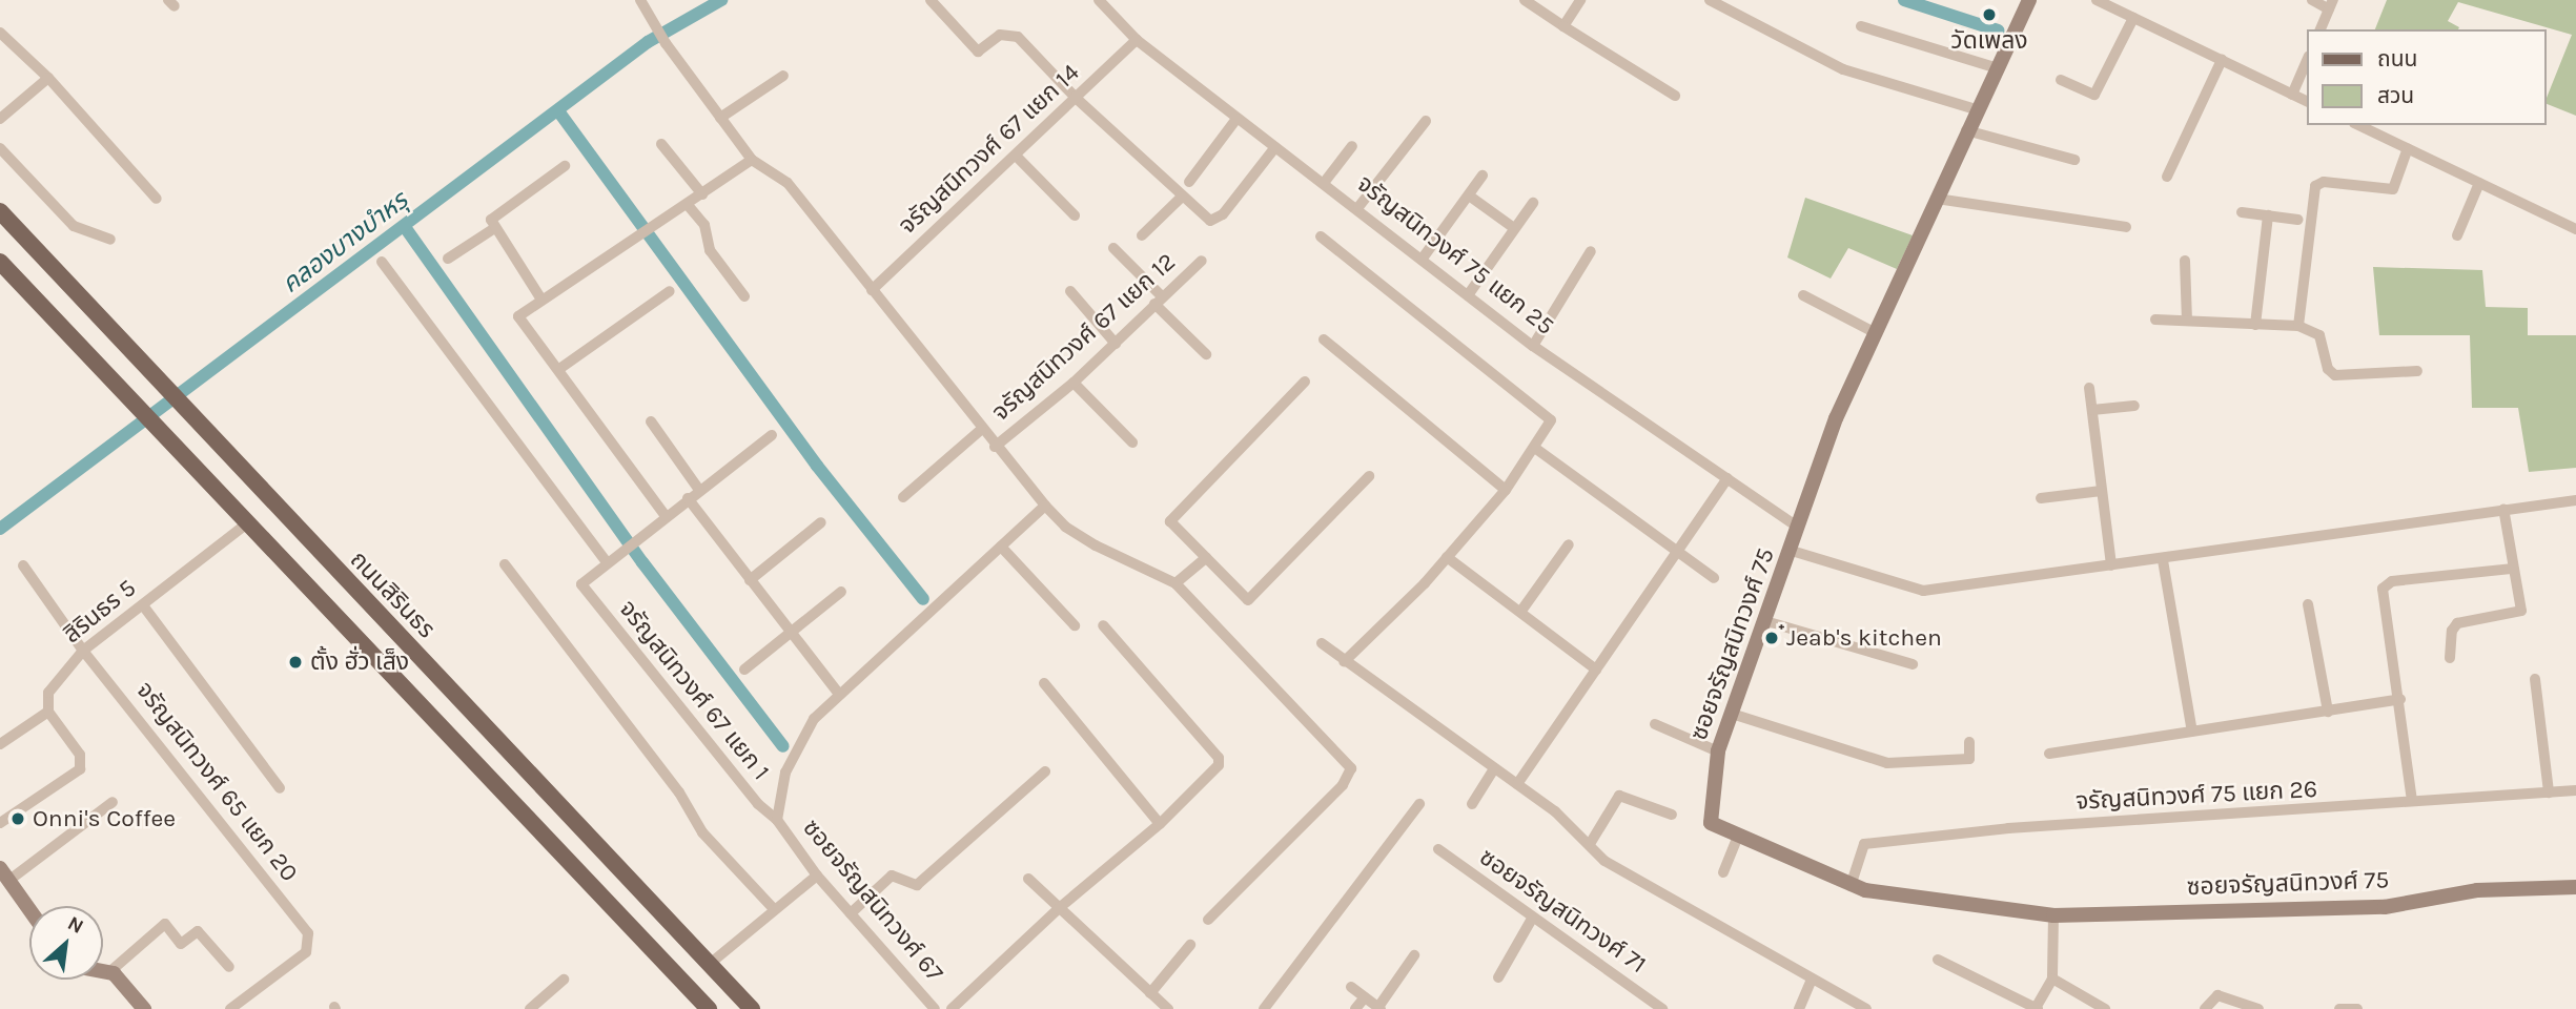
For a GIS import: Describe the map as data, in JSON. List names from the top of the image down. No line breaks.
{"streets":{"main road":["ถนนสิรินธร"],"street":["จรัญสนิทวงศ์ 67 แยก 14","จรัญสนิทวงศ์ 75 แยก 25","จรัญสนิทวงศ์ 67 แยก 12","สิรินธร 5","ซอยจรัญสนิทวงศ์ 75","จรัญสนิทวงศ์ 67 แยก 1","จรัญสนิทวงศ์ 65 แยก 20","จรัญสนิทวงศ์ 75 แยก 26","ซอยจรัญสนิทวงศ์ 67","ซอยจรัญสนิทวงศ์ 71"]},"crossings":[["จรัญสนิทวงศ์ 67 แยก 14","จรัญสนิทวงศ์ 75 แยก 25"],["จรัญสนิทวงศ์ 75 แยก 25","ซอยจรัญสนิทวงศ์ 75"],["สิรินธร 5","จรัญสนิทวงศ์ 65 แยก 20"],["ซอยจรัญสนิทวงศ์ 75","จรัญสนิทวงศ์ 75 แยก 26"],["จรัญสนิทวงศ์ 67 แยก 1","ซอยจรัญสนิทวงศ์ 67"]],"water":["คลองบางบำหรุ"],"places":["วัดเพลง","๋Jeab's kitchen","ตั้ง ฮั่ว เส็ง","Onni's Coffee"],"legend":["ถนน","สวน"],"north":"top right"}
